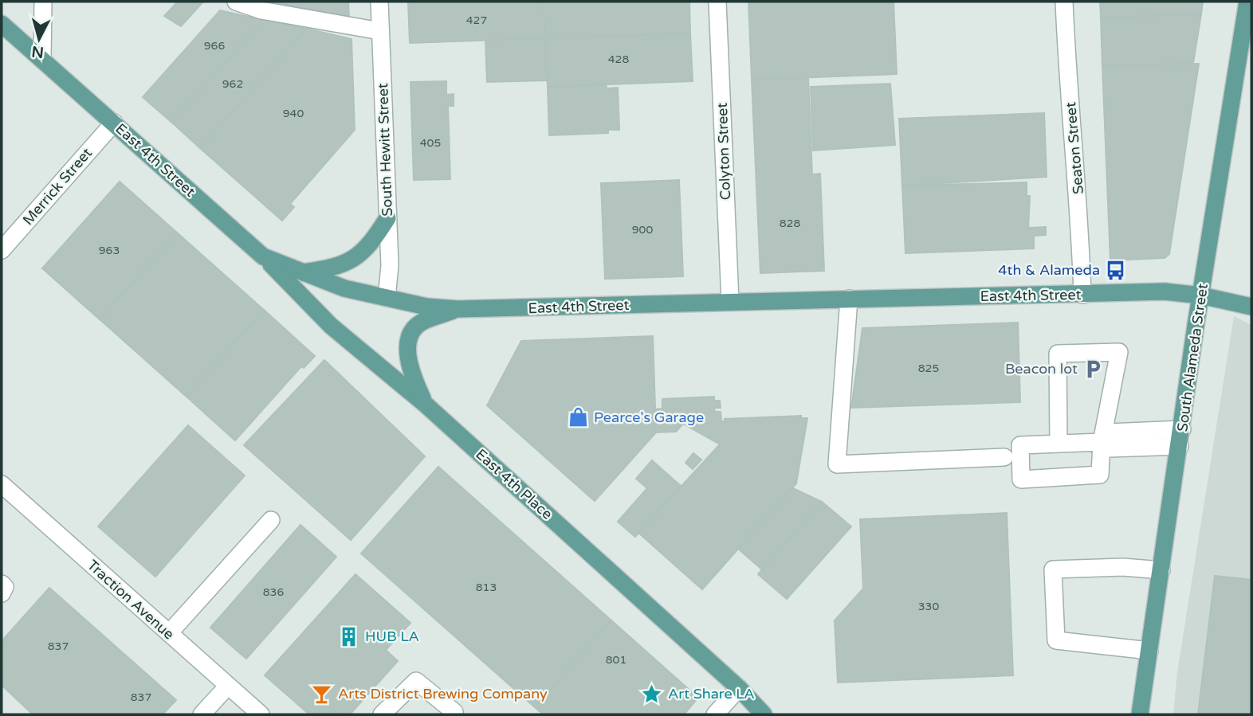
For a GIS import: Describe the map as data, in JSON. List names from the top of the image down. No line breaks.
{"streets":{"main road":["East 4th Street","South Alameda Street","East 4th Place"],"street":["Seaton Street","South Hewitt Street","Colyton Street","Merrick Street","Traction Avenue"]},"crossings":[["Seaton Street","East 4th Street"],["South Hewitt Street","East 4th Street"],["Colyton Street","East 4th Street"],["East 4th Street","Merrick Street"],["East 4th Street","South Alameda Street"],["East 4th Street","East 4th Place"]],"places":{"bus stop":["4th & Alameda"],"parking":["Beacon lot"],"shop":["Pearce's Garage"],"building":["HUB LA"],"bar":["Arts District Brewing Company"],"place":["Art Share LA"]},"house_numbers":["427","966","428","962","940","405","828","900","963","825","813","836","330","837","801","837"],"north":"bottom"}
